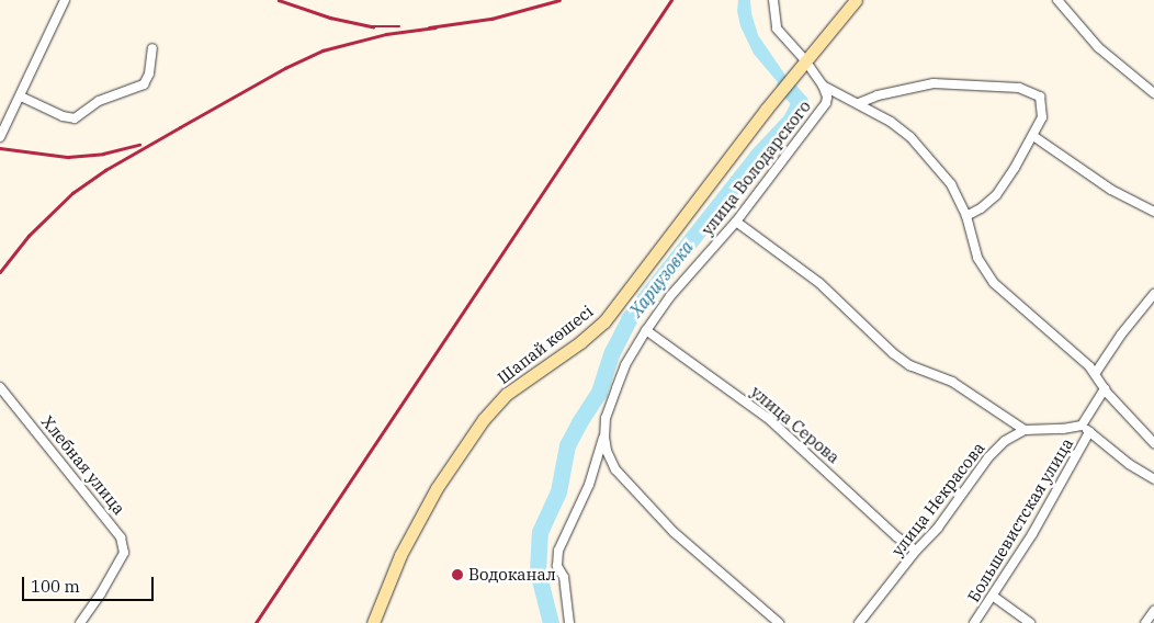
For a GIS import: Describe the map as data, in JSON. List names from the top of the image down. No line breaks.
{"streets":{"street":["улица Володарского","Шапай көшесі","улица Серова","Хлебная улица","улица Некрасова","Большевистская улица"]},"crossings":[["улица Володарского","Шапай көшесі"],["улица Володарского","улица Серова"],["улица Серова","улица Некрасова"]],"water":["Хариузовка"],"places":["Водоканал"],"scale_bar":"100 m"}
